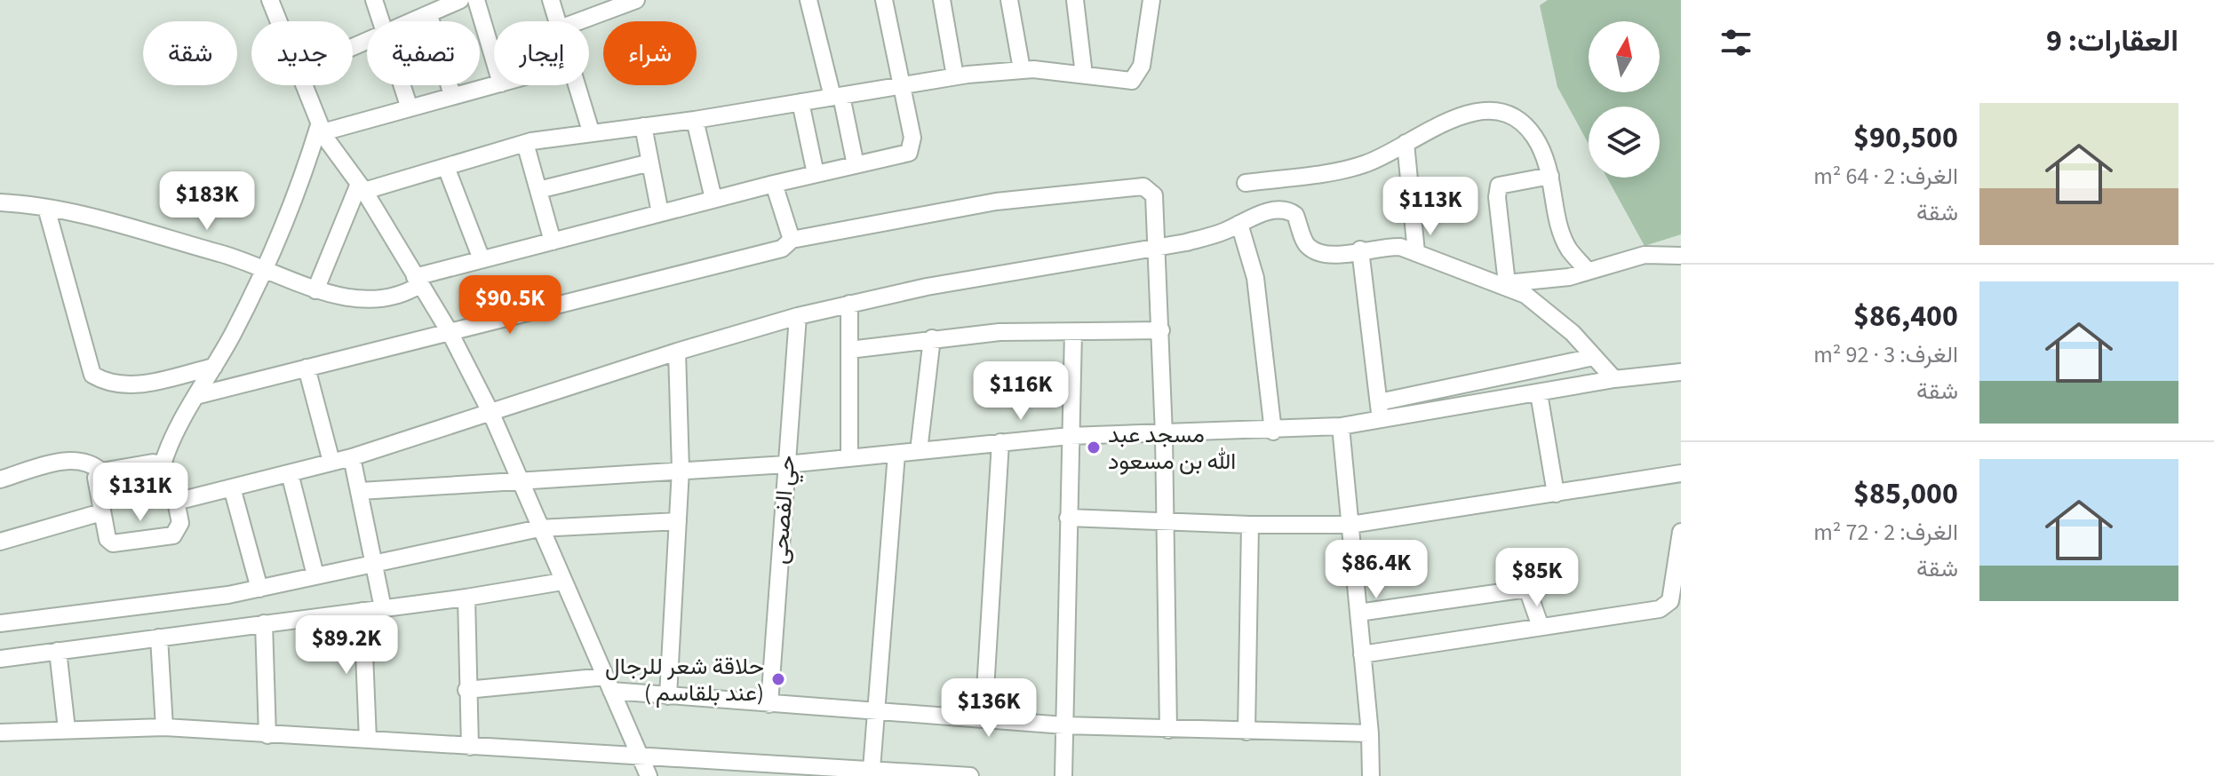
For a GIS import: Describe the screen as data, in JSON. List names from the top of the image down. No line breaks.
{"streets":{"street":["حي الفصحى"]},"places":["مسجد عبد الله بن مسعود","حلاقة شعر للرجال ( عند بلقاسم)"],"north":"top","page":{"heading":"العقارات: 9","chip":["شراء","إيجار","تصفية","جديد","شقة"],"list":[{"name":"$90,500","note":"الغرف: 2 · 64 m² · شقة"},{"name":"$86,400","note":"الغرف: 3 · 92 m² · شقة"},{"name":"$85,000","note":"الغرف: 2 · 72 m² · شقة"}],"price":["$183K","$113K","$90.5K","$116K","$131K","$86.4K","$85K","$89.2K","$136K"]}}
